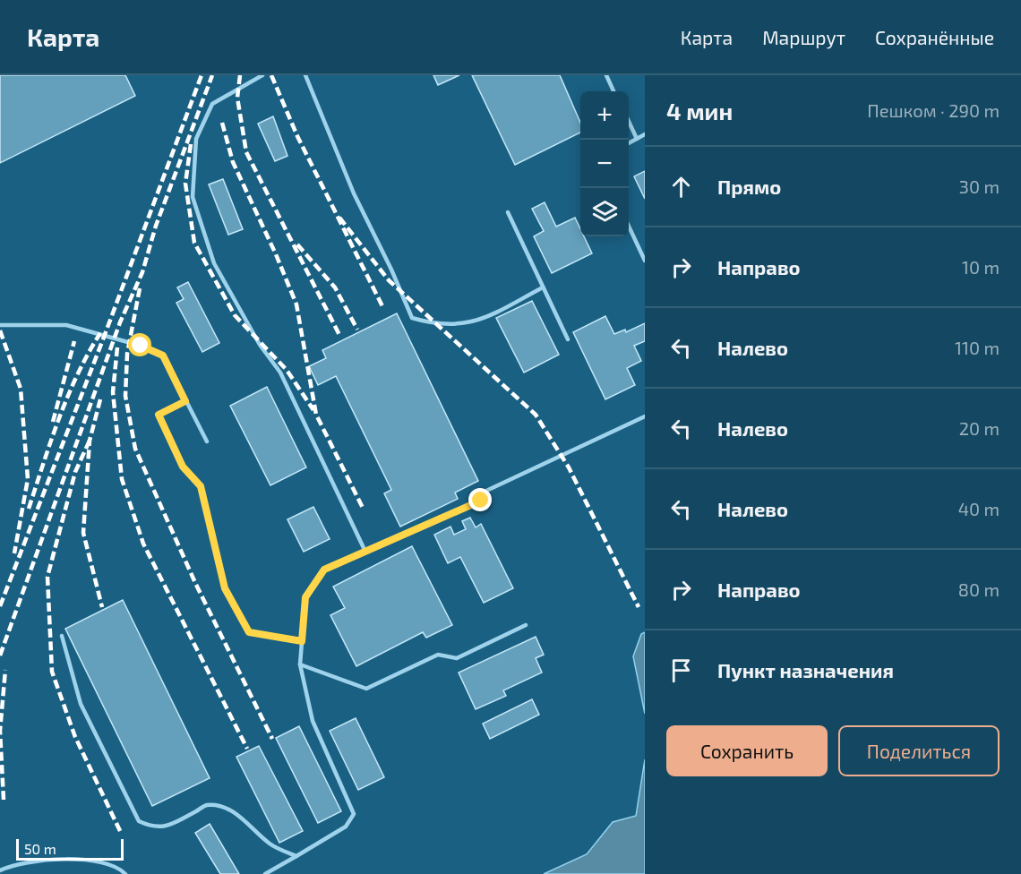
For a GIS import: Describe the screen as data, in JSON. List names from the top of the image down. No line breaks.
{"scale_bar":"50 m","page":{"header":"Карта","nav":["Карта","Маршрут","Сохранённые"],"heading":["4 мин","Пешком · 290 m"],"map_buttons":["+","−"],"list":[["Прямо","30 m"],["Направо","10 m"],["Налево","110 m"],["Налево","20 m"],["Налево","40 m"],["Направо","80 m"],"Пункт назначения"],"buttons":["Сохранить","Поделиться"],"scale":"50 m"}}
